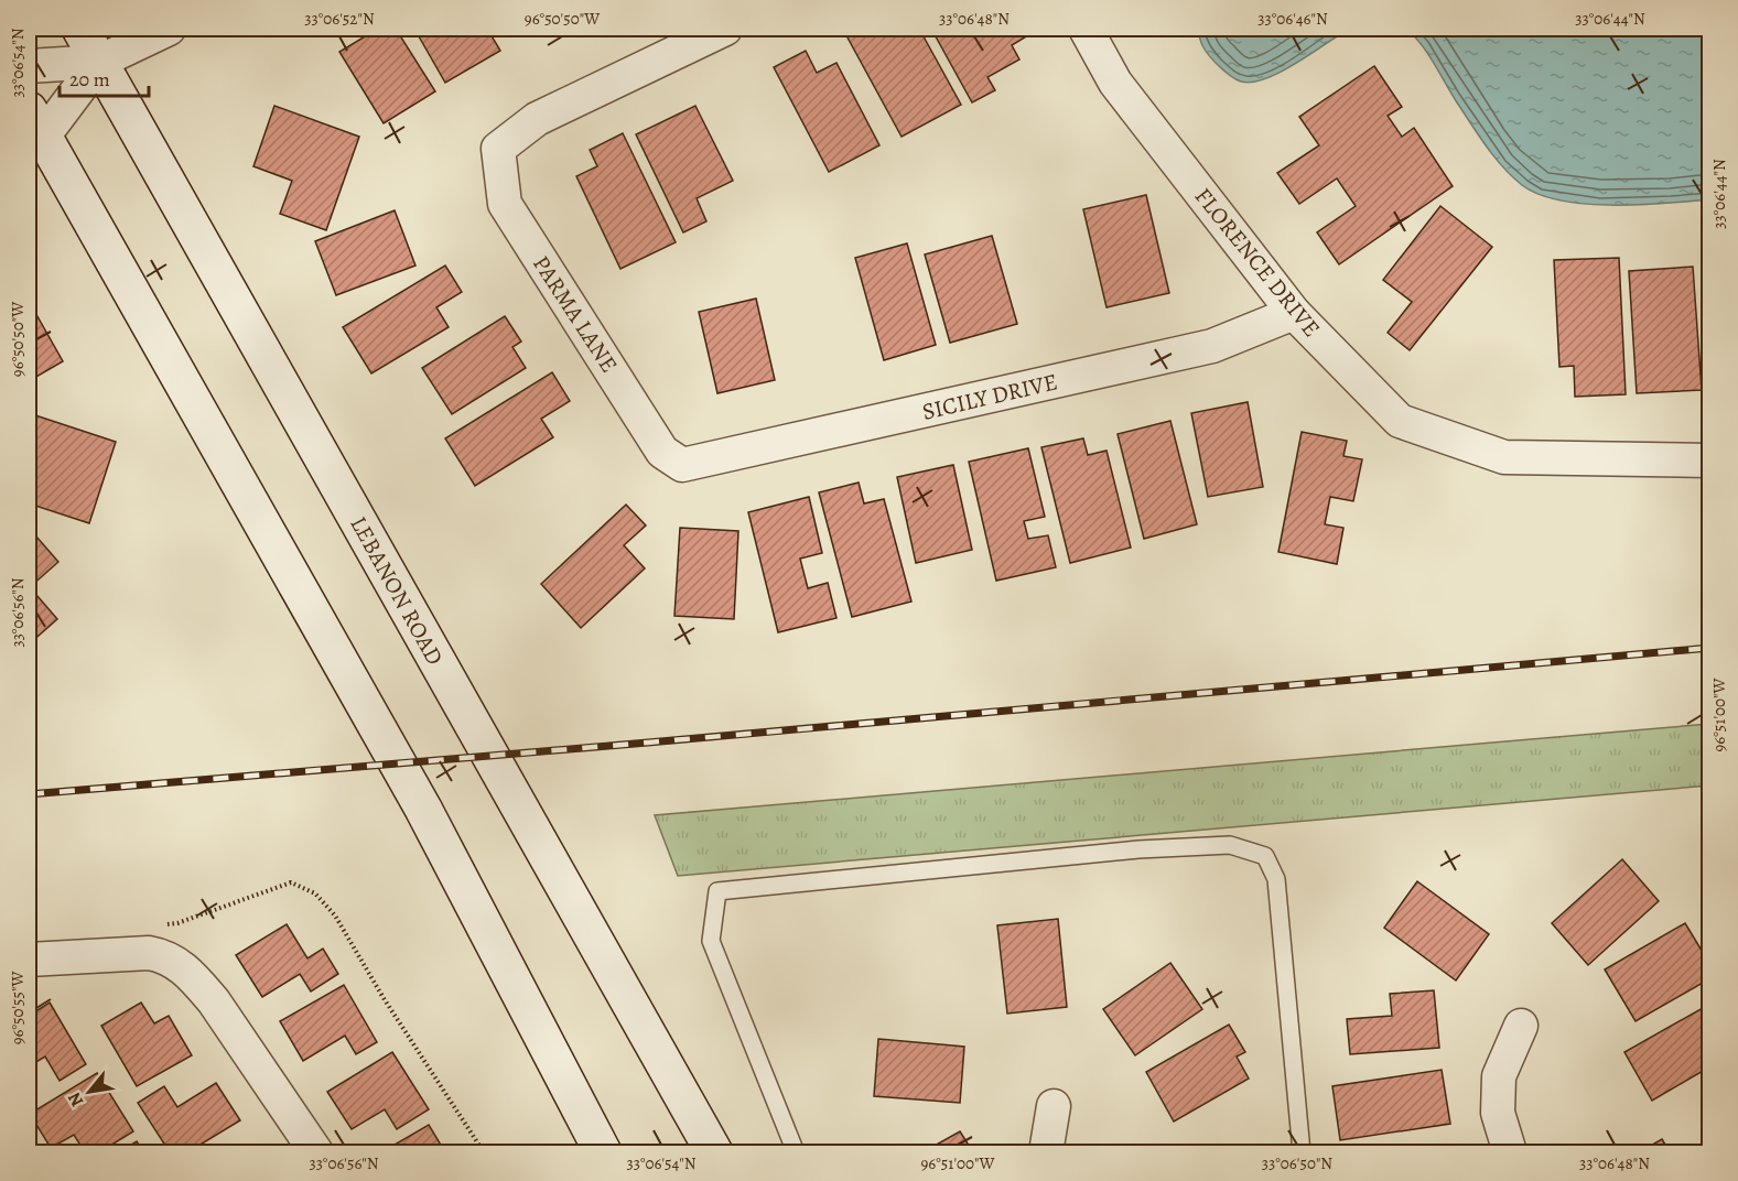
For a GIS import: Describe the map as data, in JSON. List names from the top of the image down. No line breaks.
{"streets":{"main road":["LEBANON ROAD"],"street":["FLORENCE DRIVE","PARMA LANE","SICILY DRIVE"]},"crossings":[["FLORENCE DRIVE","SICILY DRIVE"],["PARMA LANE","SICILY DRIVE"]],"scale_bar":"20 m","north":"bottom left","coordinates":["33°06'52\"N","96°50'50\"W","33°06'48\"N","33°06'46\"N","33°06'44\"N","33°06'54\"N","33°06'56\"N","96°51'00\"W","96°50'55\"W","33°06'50\"N"]}
